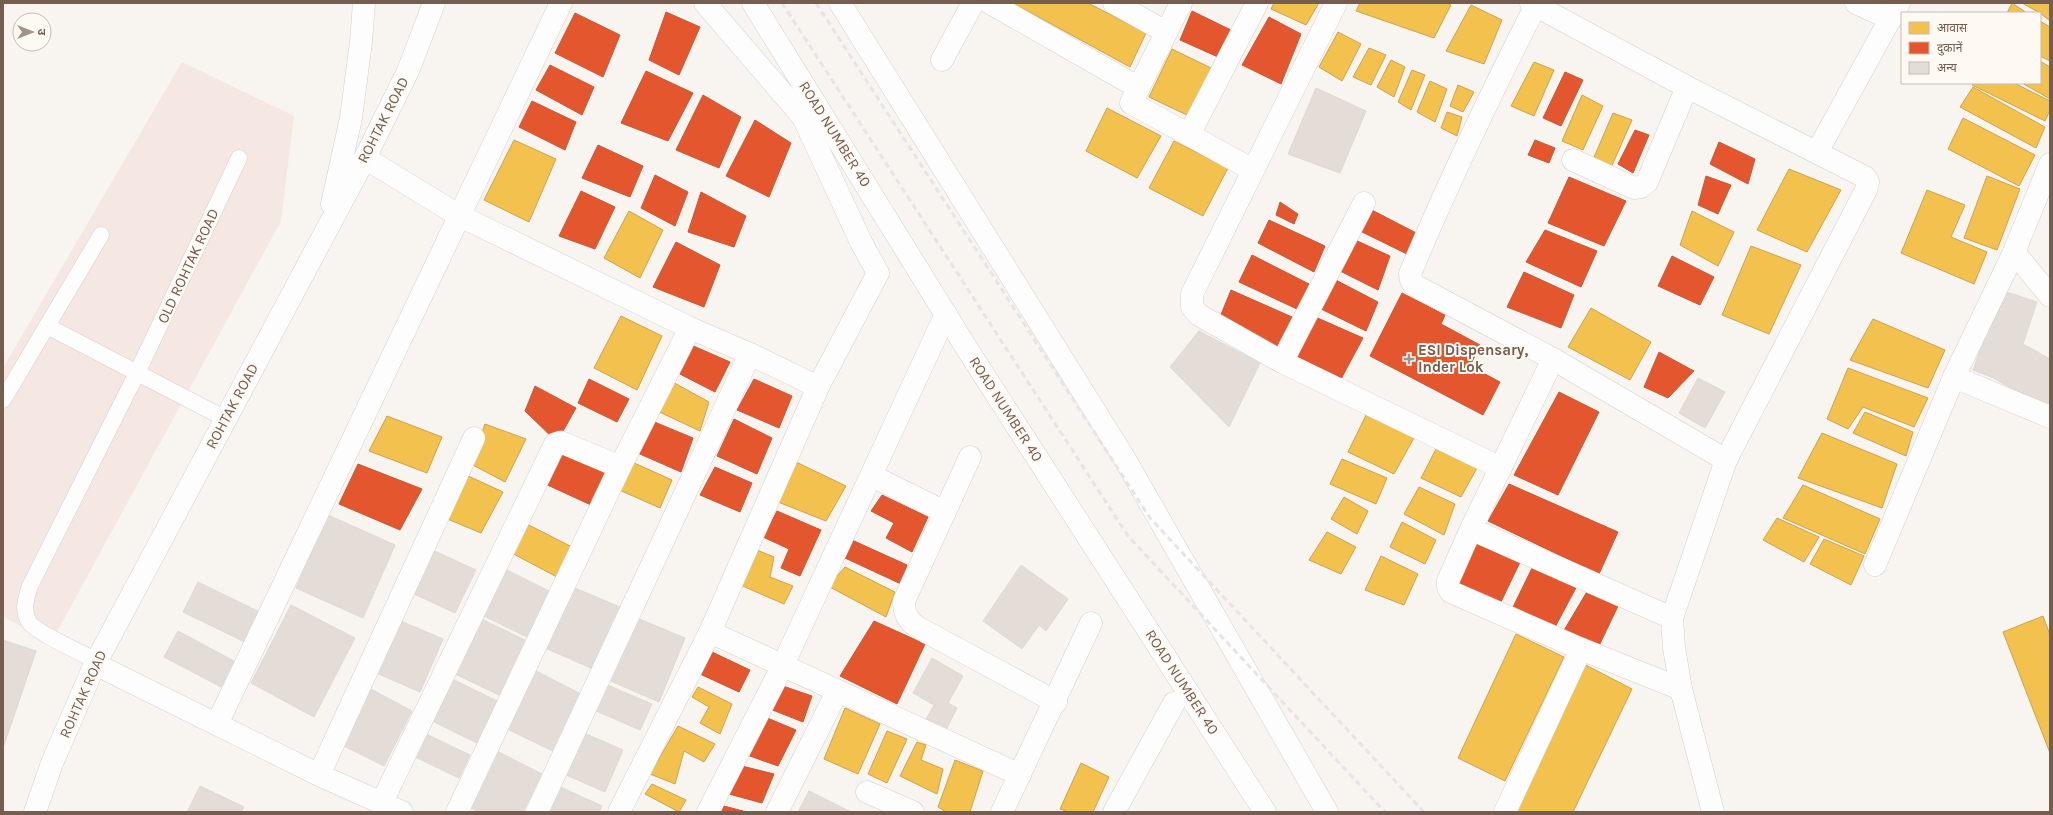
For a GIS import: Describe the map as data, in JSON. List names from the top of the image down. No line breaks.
{"streets":{"street":["ROHTAK ROAD","ROAD NUMBER 40"],"lane":["OLD ROHTAK ROAD"]},"crossings":[["ROHTAK ROAD","OLD ROHTAK ROAD"]],"places":{"health":["ESI Dispensary, Inder Lok"]},"legend":["आवास","दुकानें","अन्य"],"north":"right"}
